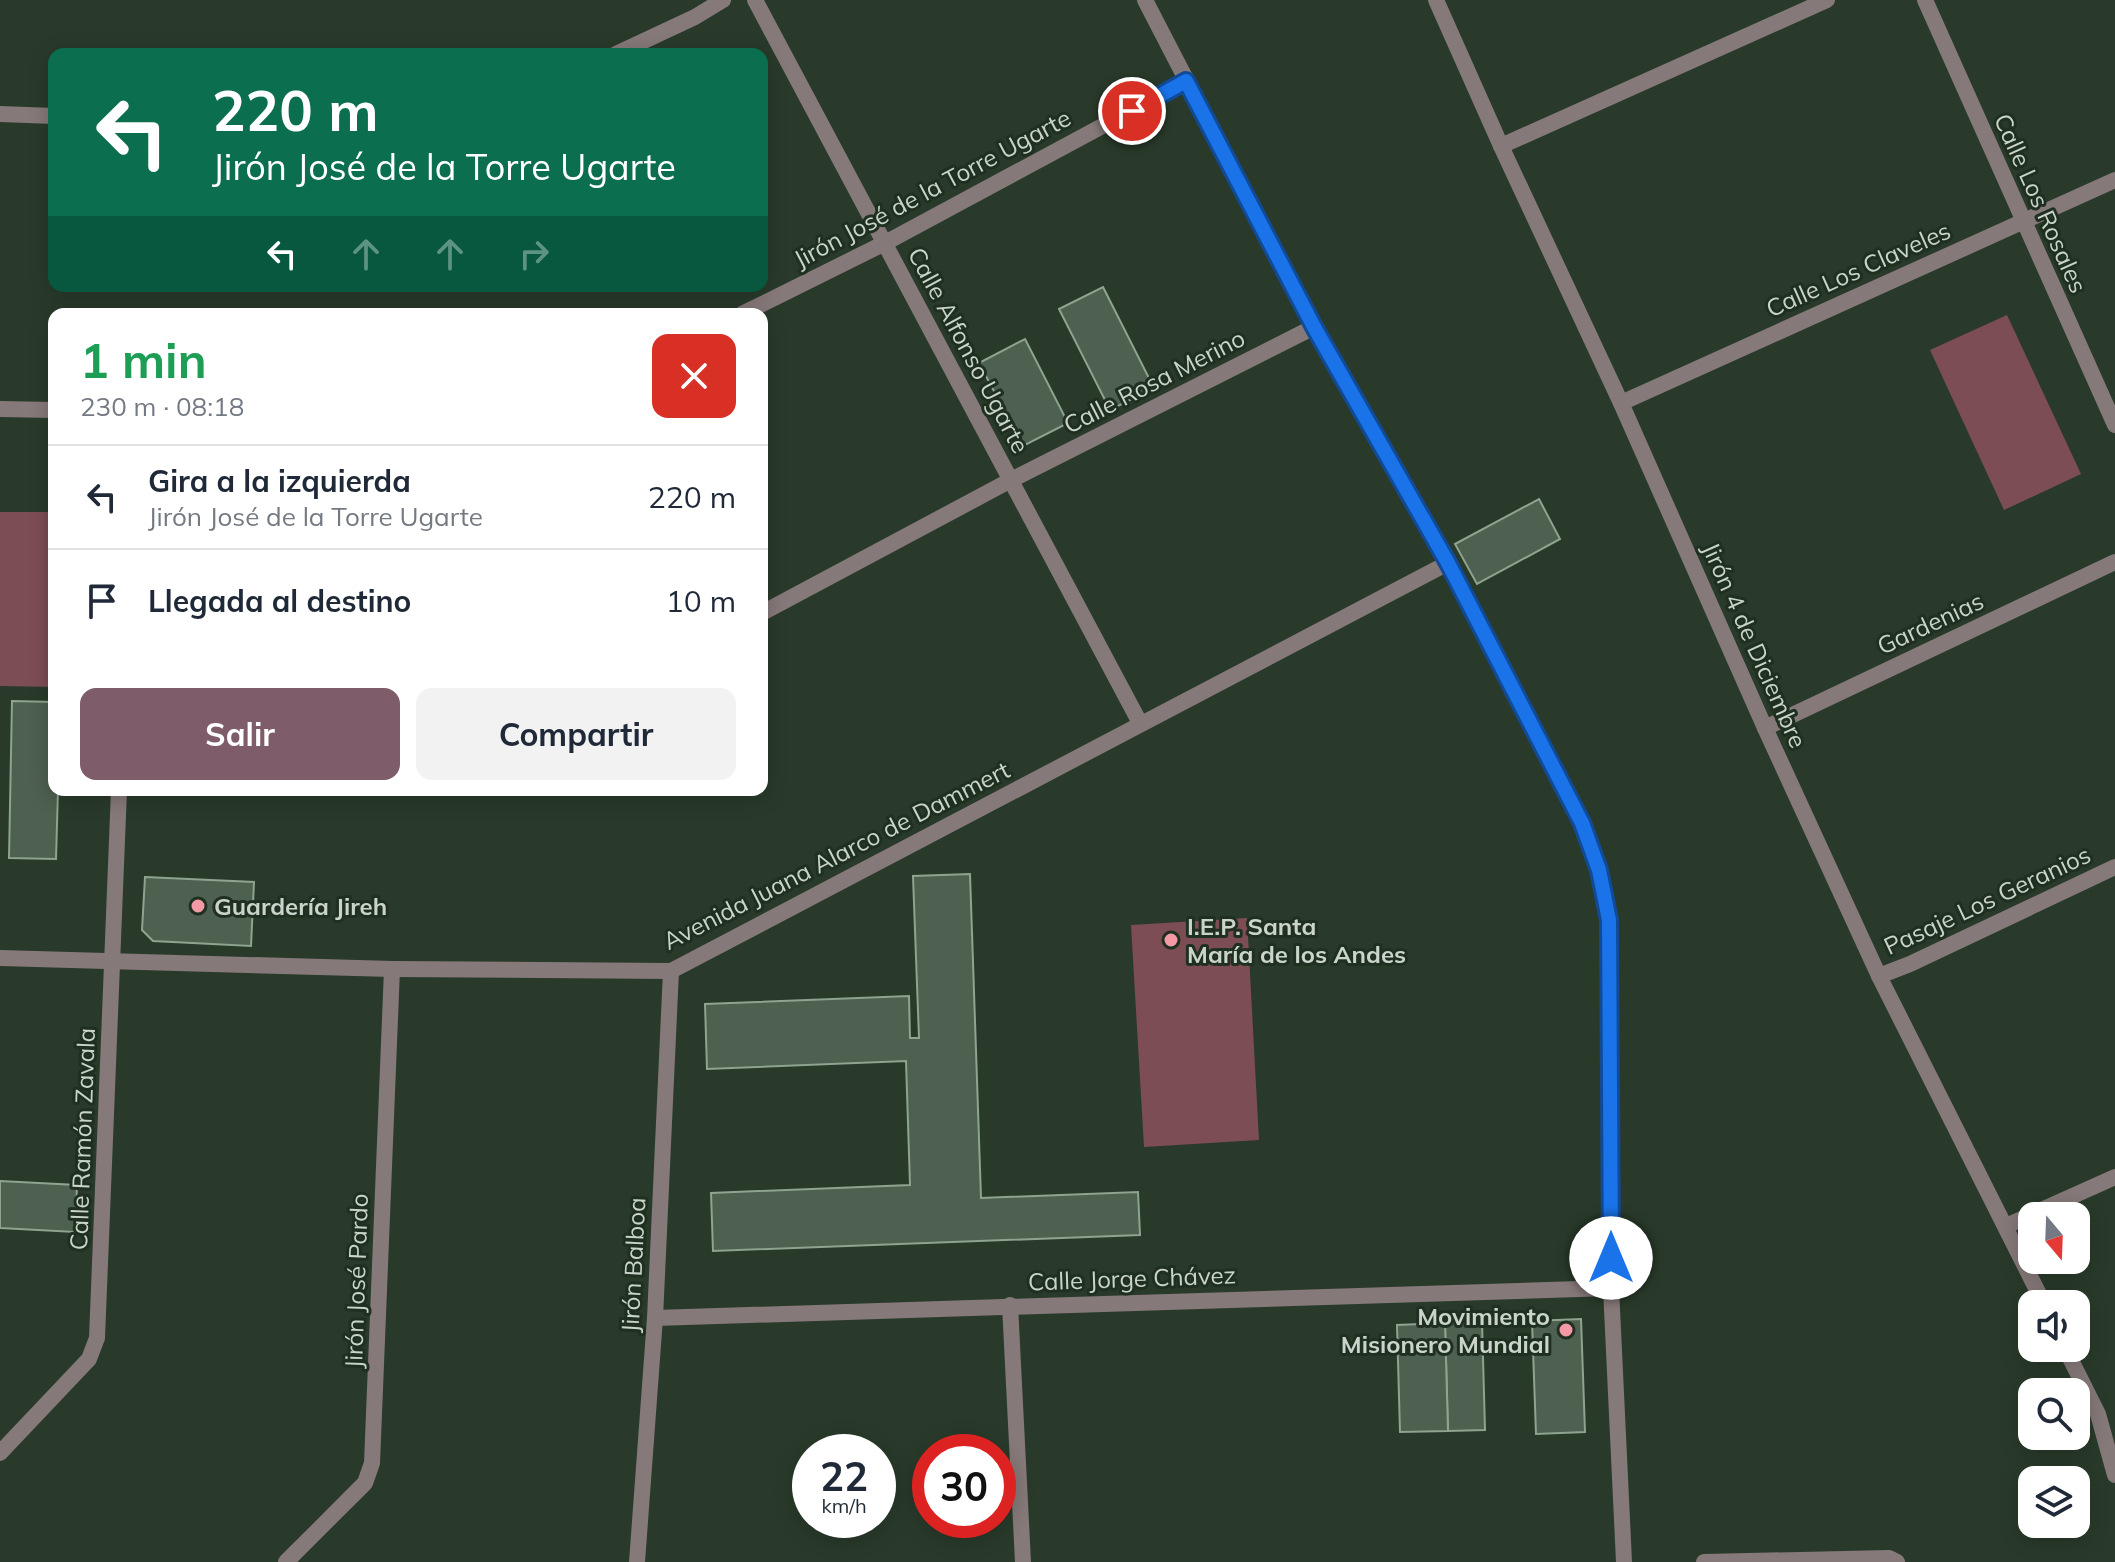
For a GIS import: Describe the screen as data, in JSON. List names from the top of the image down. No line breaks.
{"streets":{"street":["Jirón José de la Torre Ugarte","Calle Los Rosales","Calle Los Claveles","Calle Alfonso Ugarte","Calle Rosa Merino","Gardenias","Jirón 4 de Diciembre","Avenida Juana Alarco de Dammert","Pasaje Los Geranios","Calle Ramón Zavala","Jirón Balboa","Calle Jorge Chávez","Jirón José Pardo"]},"crossings":[["Jirón José de la Torre Ugarte","Calle Alfonso Ugarte"],["Calle Los Rosales","Calle Los Claveles"],["Calle Los Claveles","Jirón 4 de Diciembre"],["Calle Alfonso Ugarte","Calle Rosa Merino"],["Calle Alfonso Ugarte","Avenida Juana Alarco de Dammert"],["Gardenias","Jirón 4 de Diciembre"],["Jirón 4 de Diciembre","Pasaje Los Geranios"],["Avenida Juana Alarco de Dammert","Calle Ramón Zavala"],["Avenida Juana Alarco de Dammert","Jirón Balboa"],["Avenida Juana Alarco de Dammert","Jirón José Pardo"],["Jirón Balboa","Calle Jorge Chávez"]],"places":["Guardería Jireh","I.E.P. Santa María de los Andes","Movimiento Misionero Mundial"],"north":"bottom","page":{"turn":["220 m","Jirón José de la Torre Ugarte"],"heading":["1 min","230 m · 08:18"],"list":[{"name":"Gira a la izquierda","note":"Jirón José de la Torre Ugarte","value":"220 m"},{"name":"Llegada al destino","value":"10 m"}],"buttons":["Salir","Compartir"],"speed":"22 km/h","limit":"30"}}
